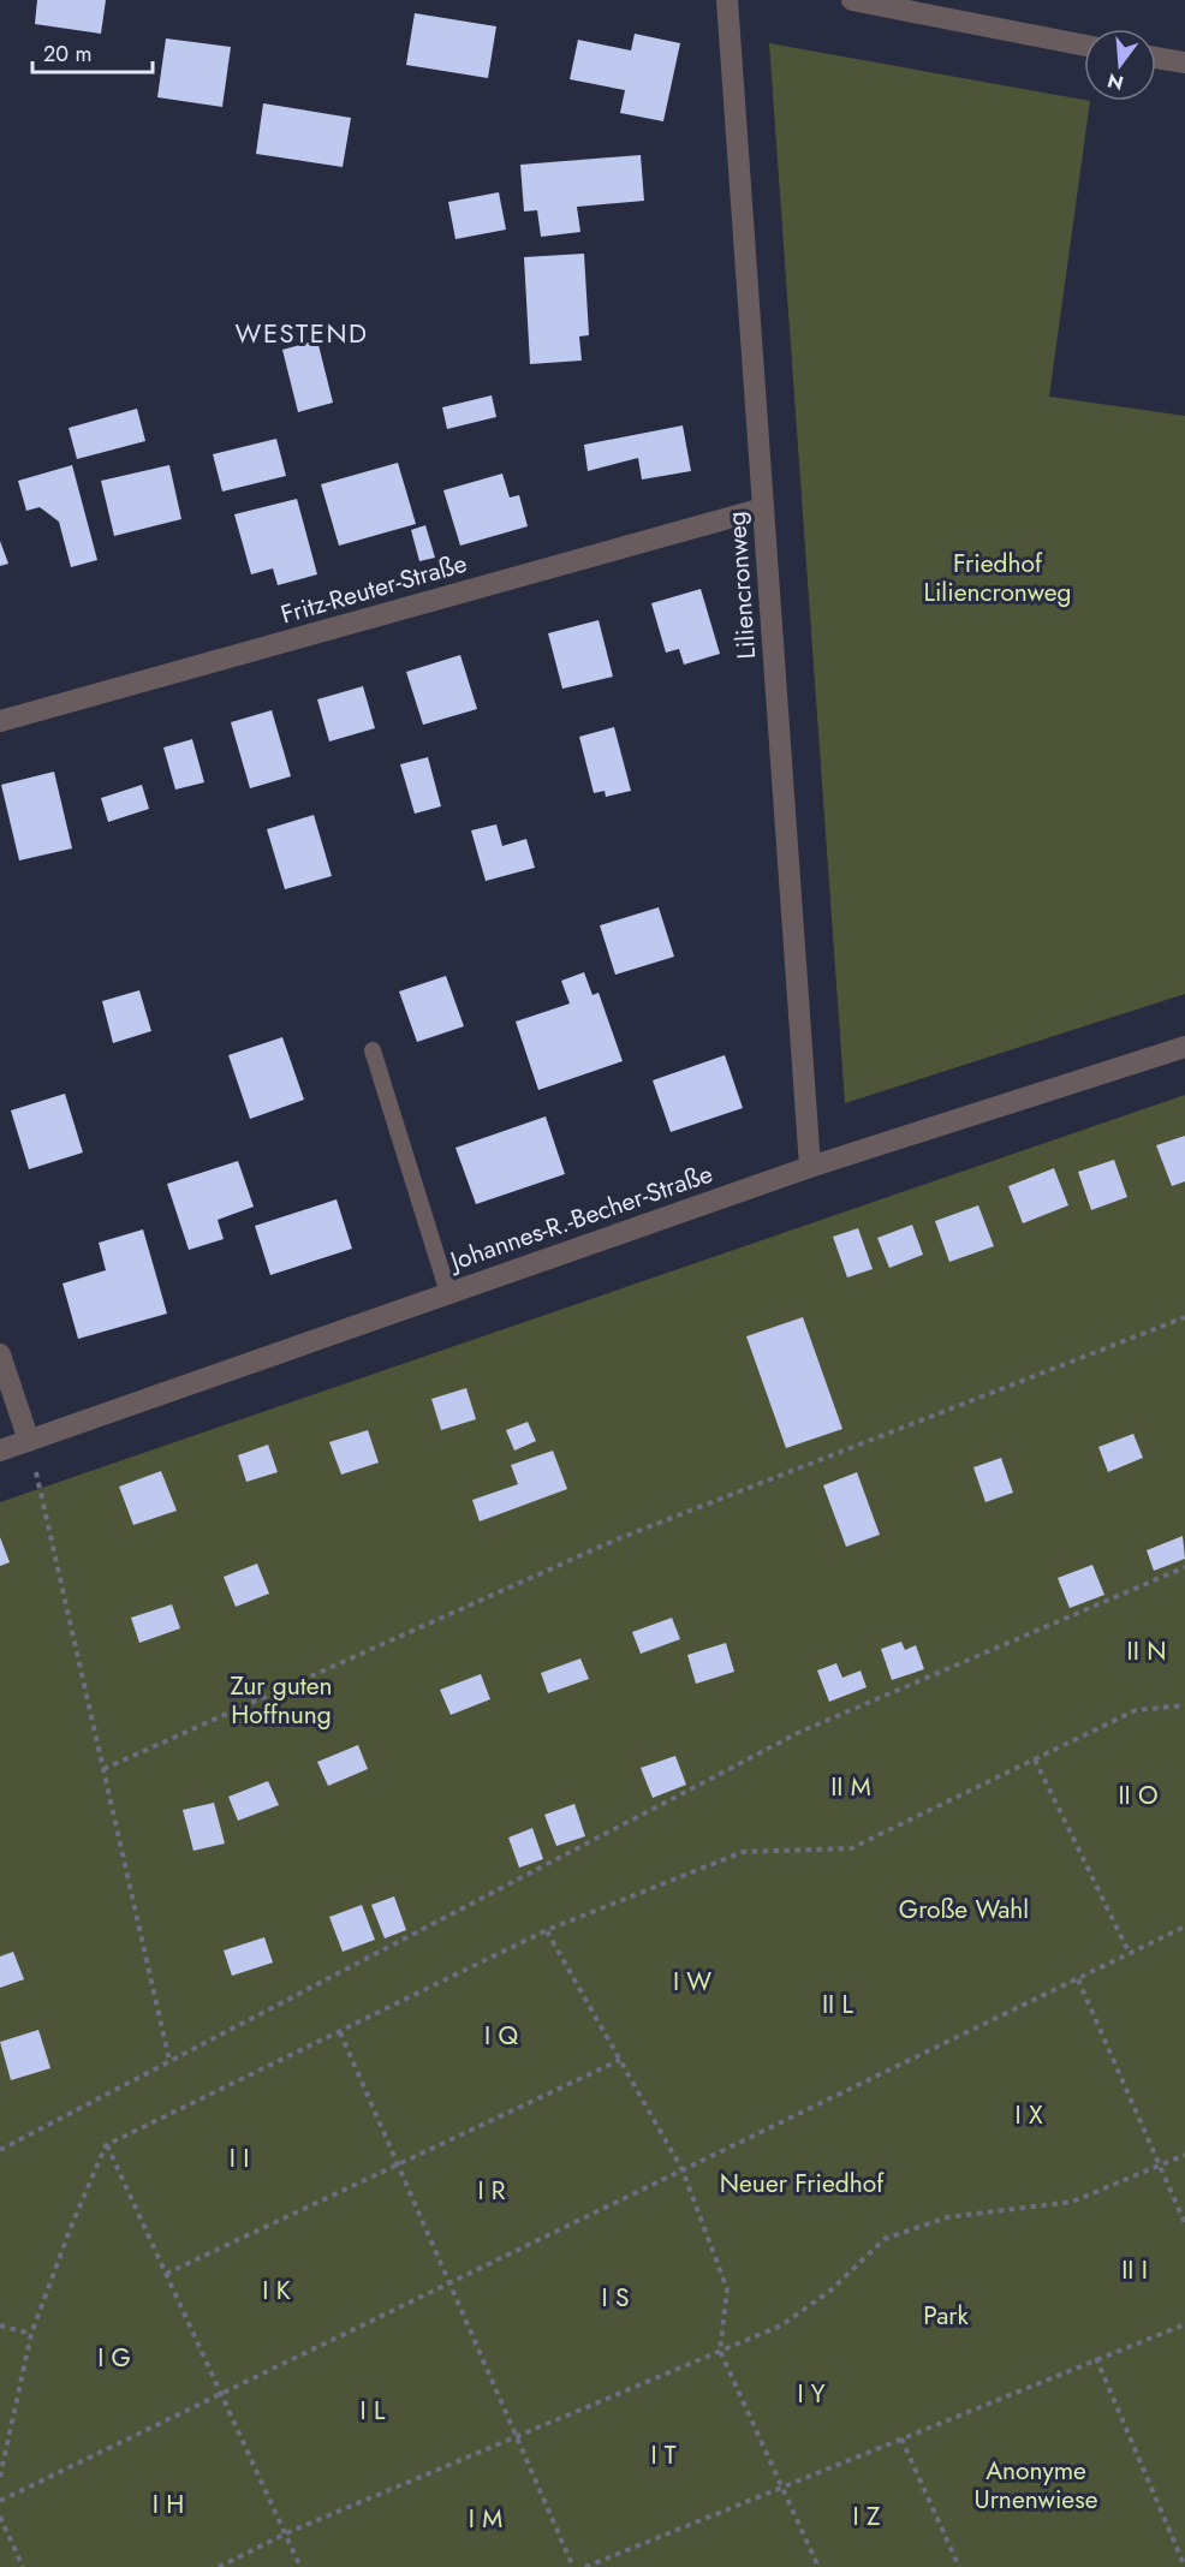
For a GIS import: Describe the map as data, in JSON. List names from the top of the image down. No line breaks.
{"streets":{"street":["Liliencronweg","Fritz-Reuter-Straße","Johannes-R.-Becher-Straße"]},"crossings":[["Liliencronweg","Fritz-Reuter-Straße"],["Liliencronweg","Johannes-R.-Becher-Straße"]],"districts":["WESTEND"],"parks":["Friedhof Liliencronweg","II N","Zur guten Hoffnung","II M","II O","Große Wahl","I W","II L","I Q","I X","I I","Neuer Friedhof","I R","II I","I K","I S","Park","I G","I Y","I L","I T","Anonyme Urnenwiese","I H","I Z","I M"],"scale_bar":"20 m","north":"bottom"}
